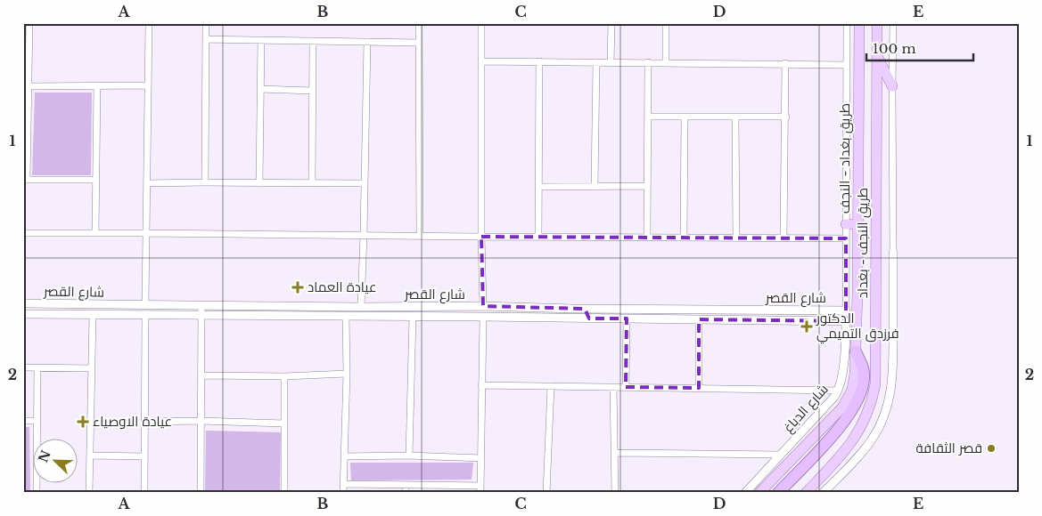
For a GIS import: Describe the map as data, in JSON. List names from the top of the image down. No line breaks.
{"streets":{"main road":["طريق بغداد - النجف","طريق النجف - بغداد"],"street":["شارع القصر","شارع الدباغ"]},"crossings":[["شارع القصر","شارع الدباغ"]],"places":{"health":["عيادة العماد","الدكتور فرزدق التميمي","عيادة الاوصياء"],"other":["قصر الثقافة"]},"scale_bar":"100 m","north":"top left","grid":{"columns":["A","B","C","D","E"],"rows":["1","2"]}}
